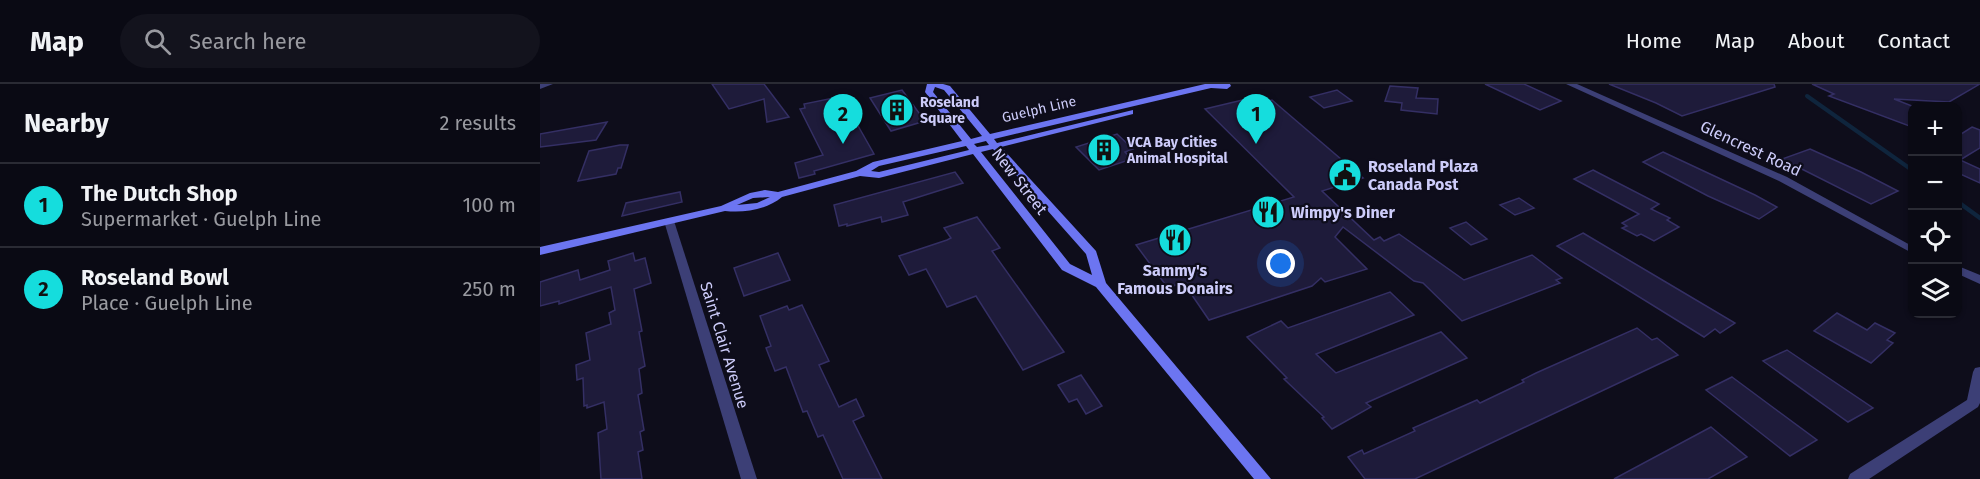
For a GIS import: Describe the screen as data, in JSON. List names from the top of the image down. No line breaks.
{"streets":{"main road":["Guelph Line","New Street"],"street":["Glencrest Road","Saint Clair Avenue"]},"crossings":[["Guelph Line","New Street"],["Guelph Line","Saint Clair Avenue"]],"places":{"building":["Roseland Square","VCA Bay Cities Animal Hospital"],"public building":["Roseland Plaza Canada Post"],"restaurant":["Wimpy's Diner","Sammy's Famous Donairs"]},"page":{"header":"Map","search":"Search here","nav":["Home","Map","About","Contact"],"heading":["Nearby","2 results"],"pins":["1","2"],"map_buttons":["+","−"],"list":[{"mark":"1","name":"The Dutch Shop","note":"Supermarket · Guelph Line","value":"100 m"},{"mark":"2","name":"Roseland Bowl","note":"Place · Guelph Line","value":"250 m"}]}}
